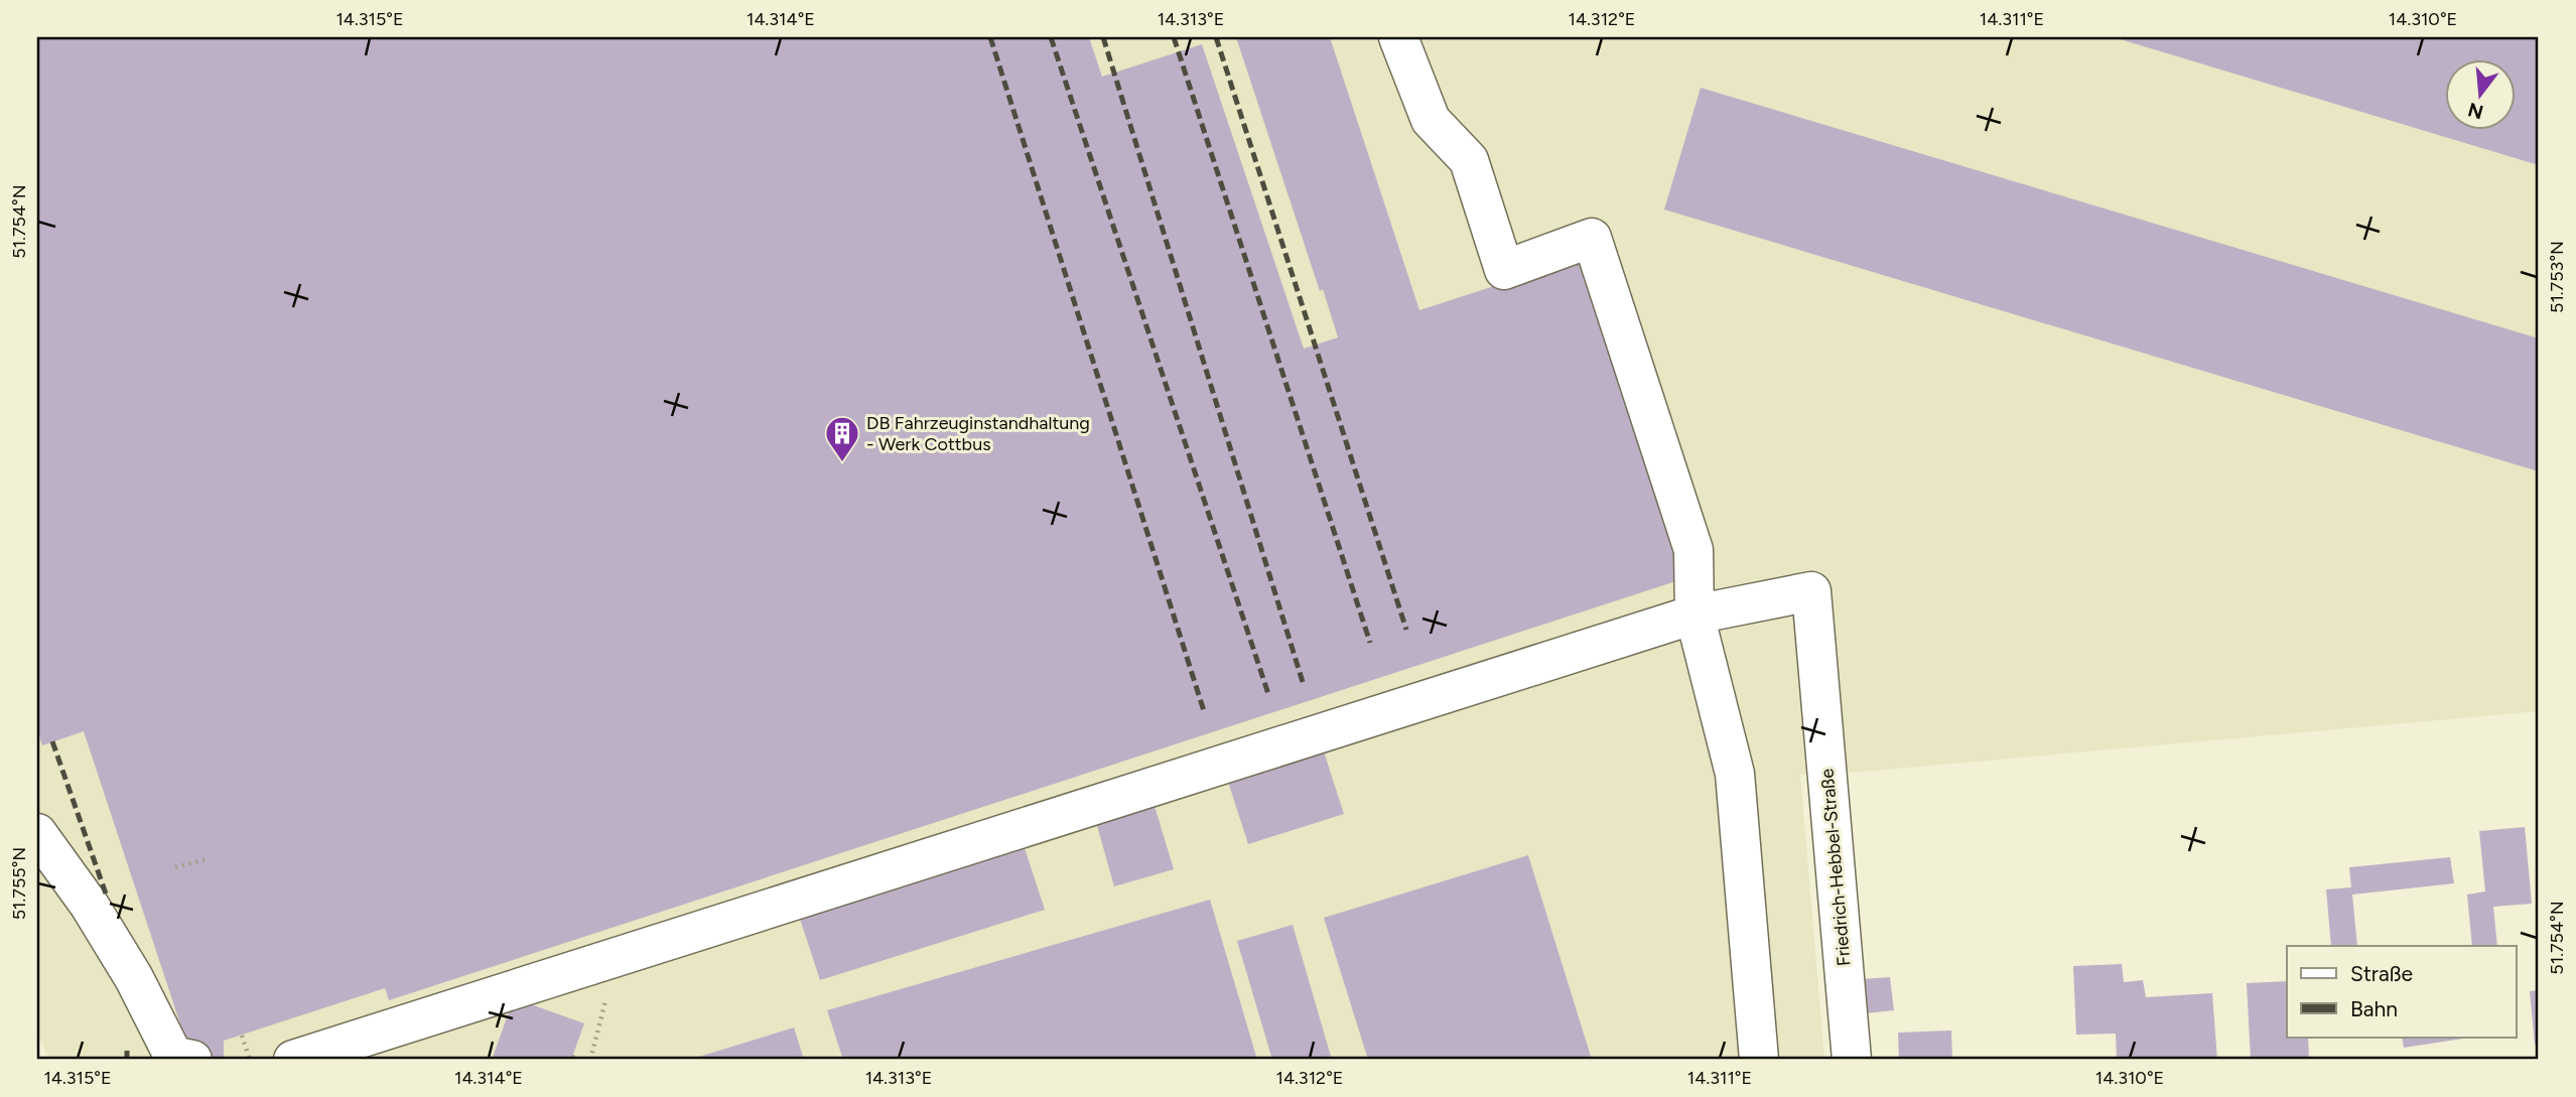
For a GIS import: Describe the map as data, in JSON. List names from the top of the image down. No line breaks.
{"streets":{"lane":["Friedrich-Hebbel-Straße"]},"places":{"building":["DB Fahrzeuginstandhaltung - Werk Cottbus"]},"legend":["Straße","Bahn"],"north":"bottom","coordinates":["14.315°E","14.314°E","14.313°E","14.312°E","14.311°E","14.310°E","51.754°N","51.753°N","51.755°N"]}
